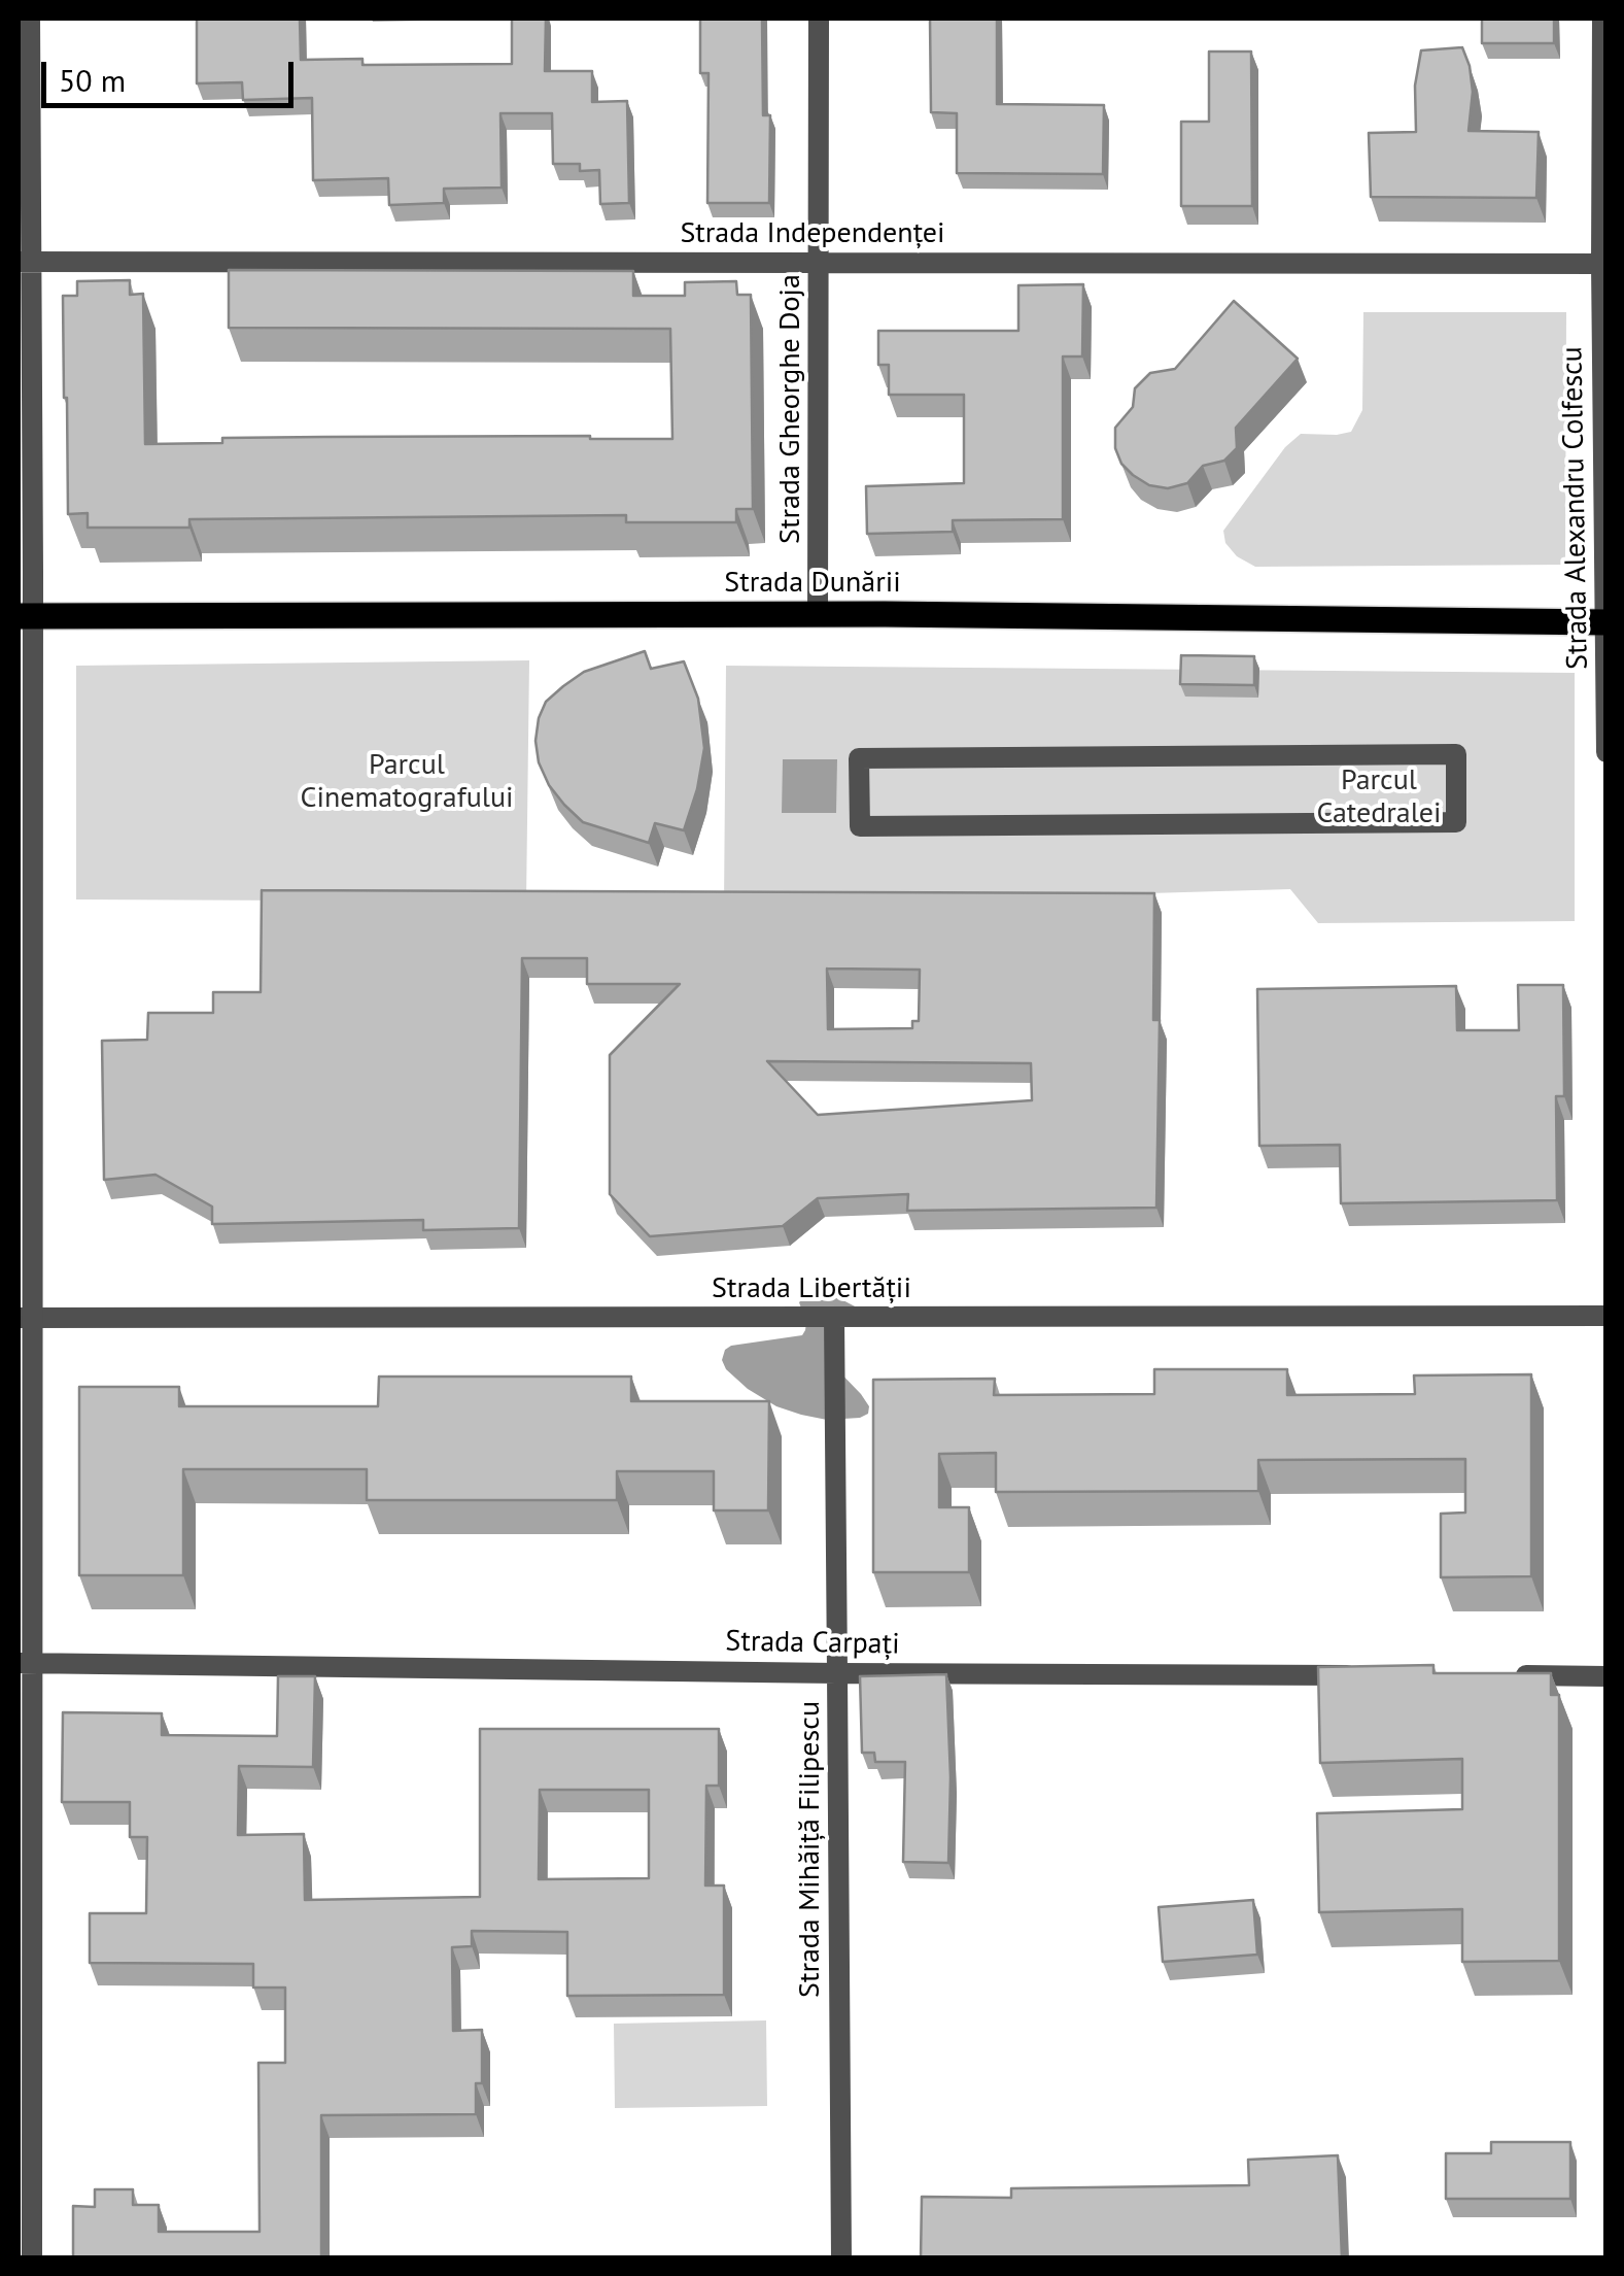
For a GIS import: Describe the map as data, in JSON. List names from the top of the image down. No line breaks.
{"streets":{"main road":["Strada Dunării"],"street":["Strada Independenței","Strada Gheorghe Doja","Strada Alexandru Colfescu","Strada Libertății","Strada Carpați","Strada Mihăiță Filipescu"]},"crossings":[["Strada Independenței","Strada Gheorghe Doja"],["Strada Independenței","Strada Alexandru Colfescu"],["Strada Gheorghe Doja","Strada Dunării"],["Strada Alexandru Colfescu","Strada Dunării"],["Strada Libertății","Strada Mihăiță Filipescu"],["Strada Carpați","Strada Mihăiță Filipescu"]],"parks":["Parcul Cinematografului","Parcul Catedralei"],"scale_bar":"50 m"}
